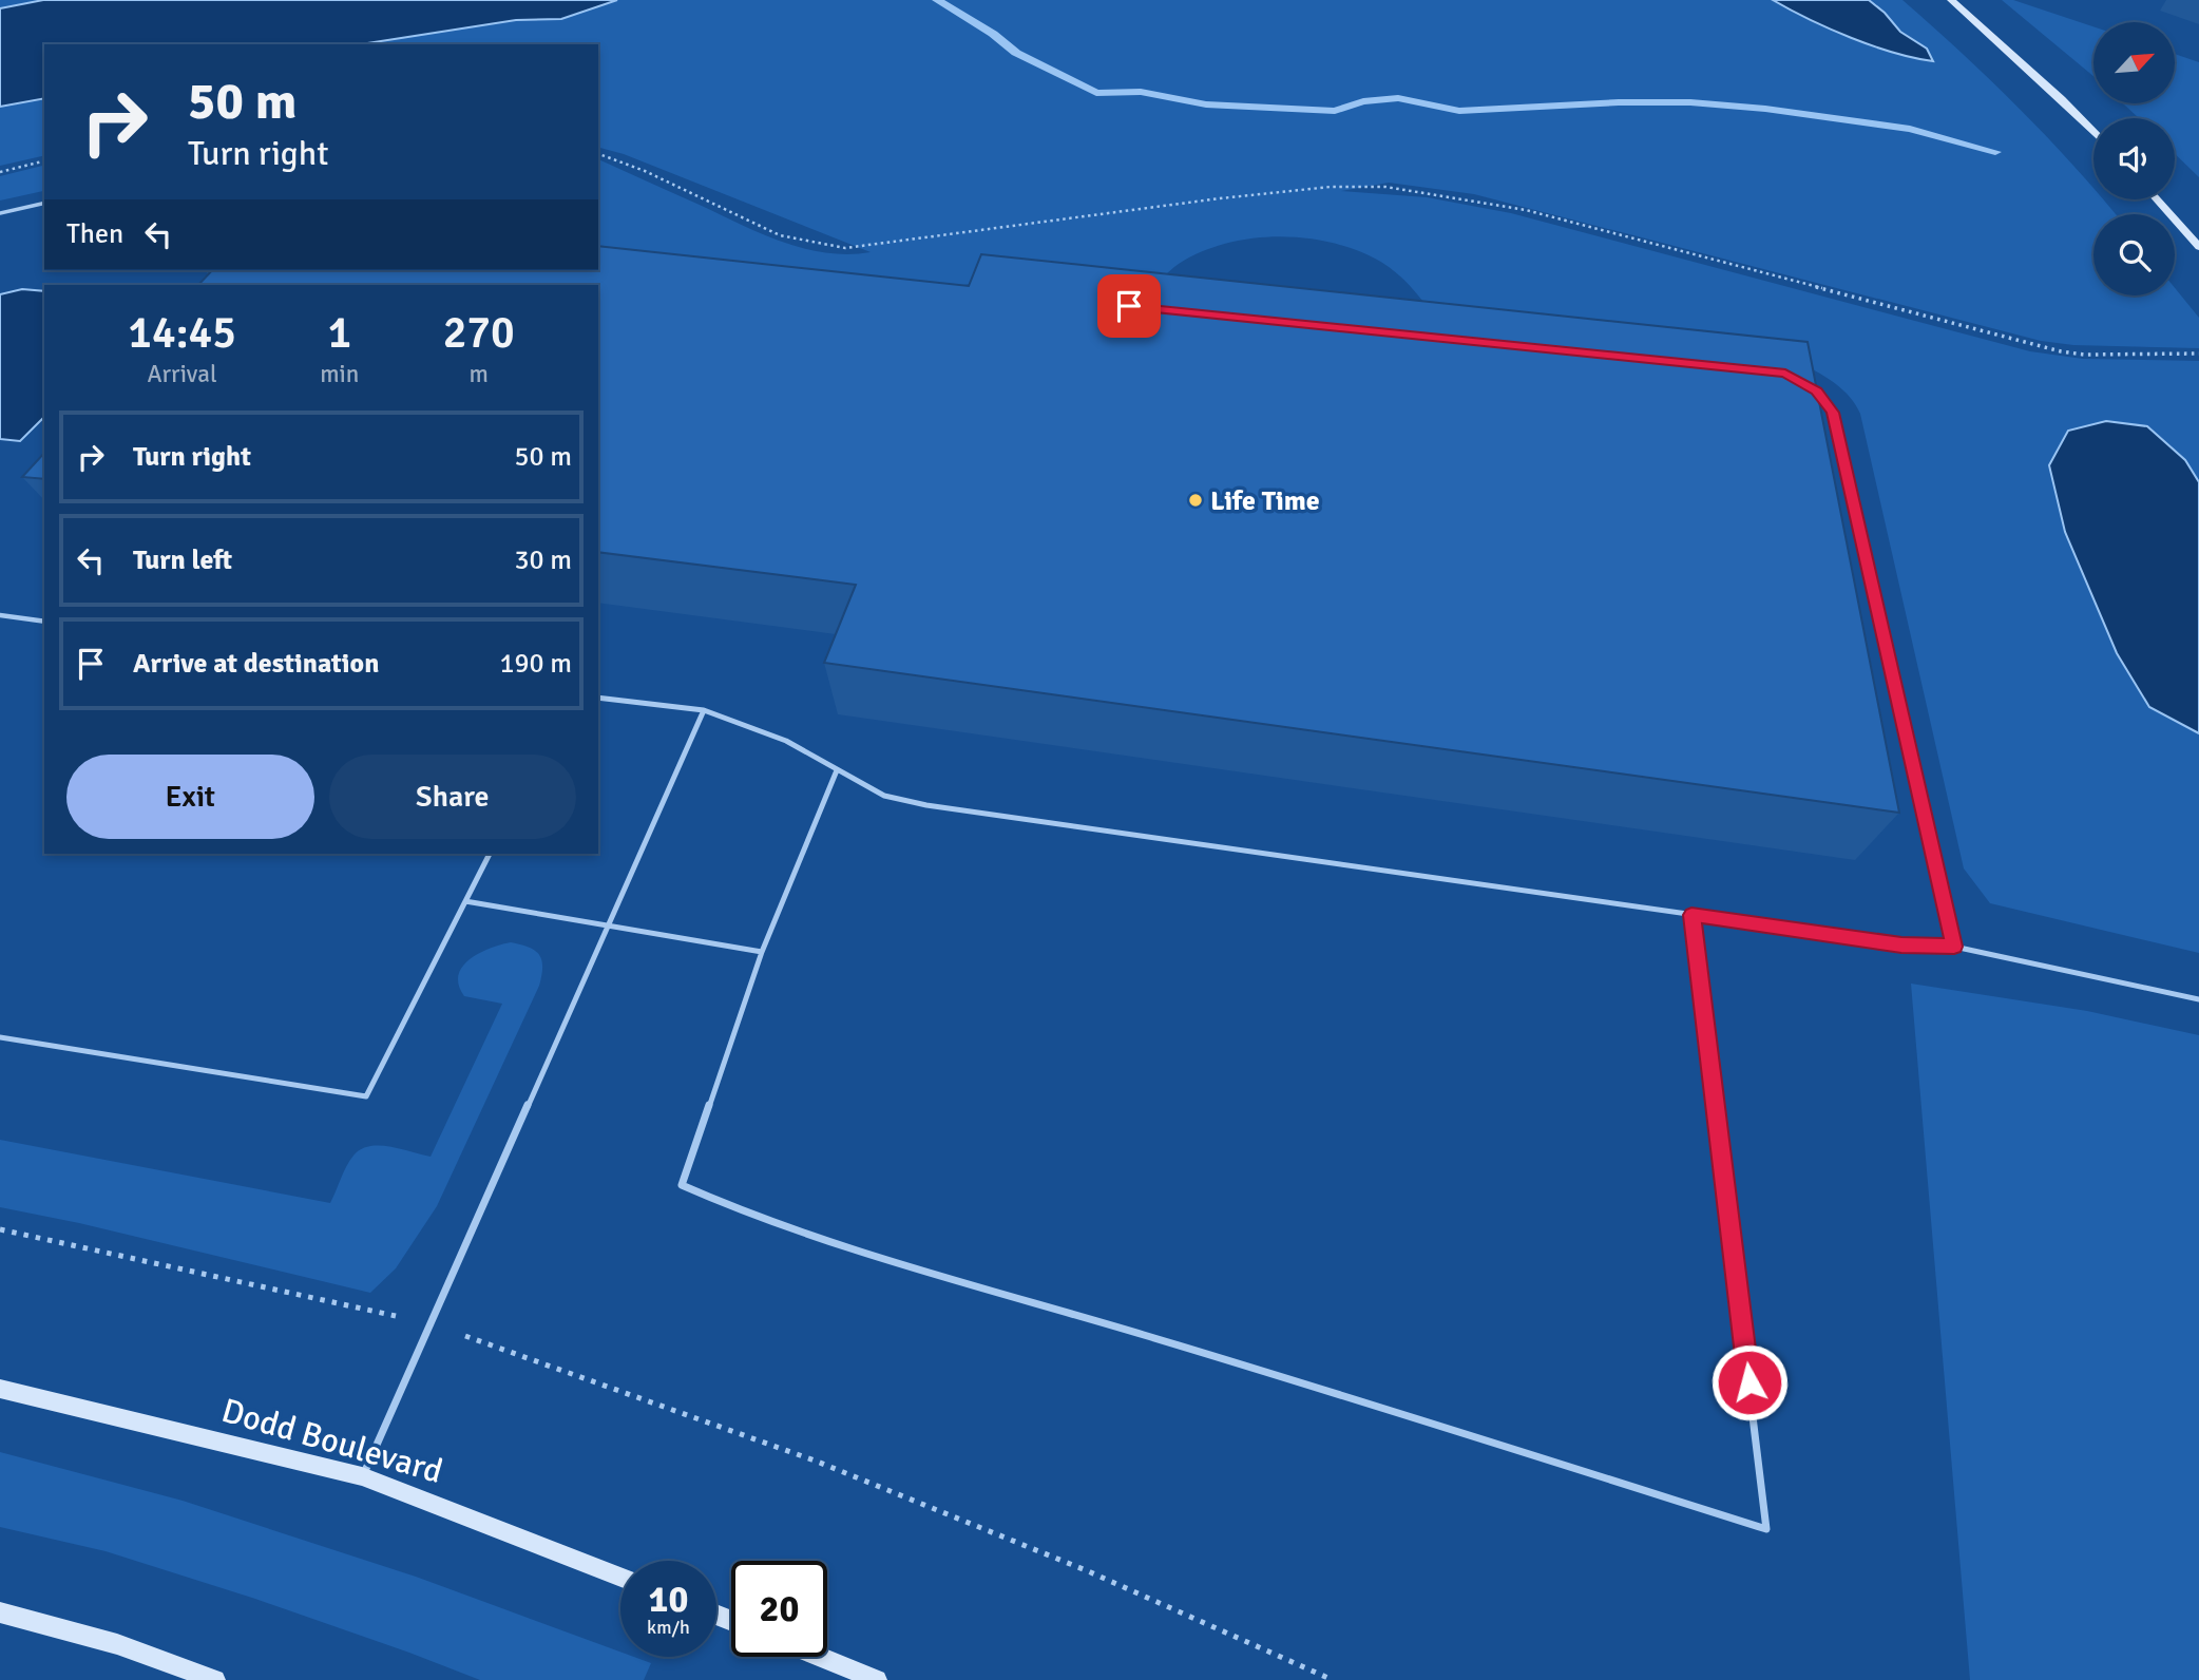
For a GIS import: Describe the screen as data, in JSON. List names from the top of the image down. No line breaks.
{"streets":{"main road":["Dodd Boulevard"]},"places":["Life Time"],"north":"top right","page":{"turn":["50 m","Turn right"],"then":"Then","eta":["14:45","Arrival","1","min","270","m"],"list":[{"name":"Turn right","value":"50 m"},{"name":"Turn left","value":"30 m"},{"name":"Arrive at destination","value":"190 m"}],"buttons":["Exit","Share"],"speed":"10 km/h","limit":"20"}}
